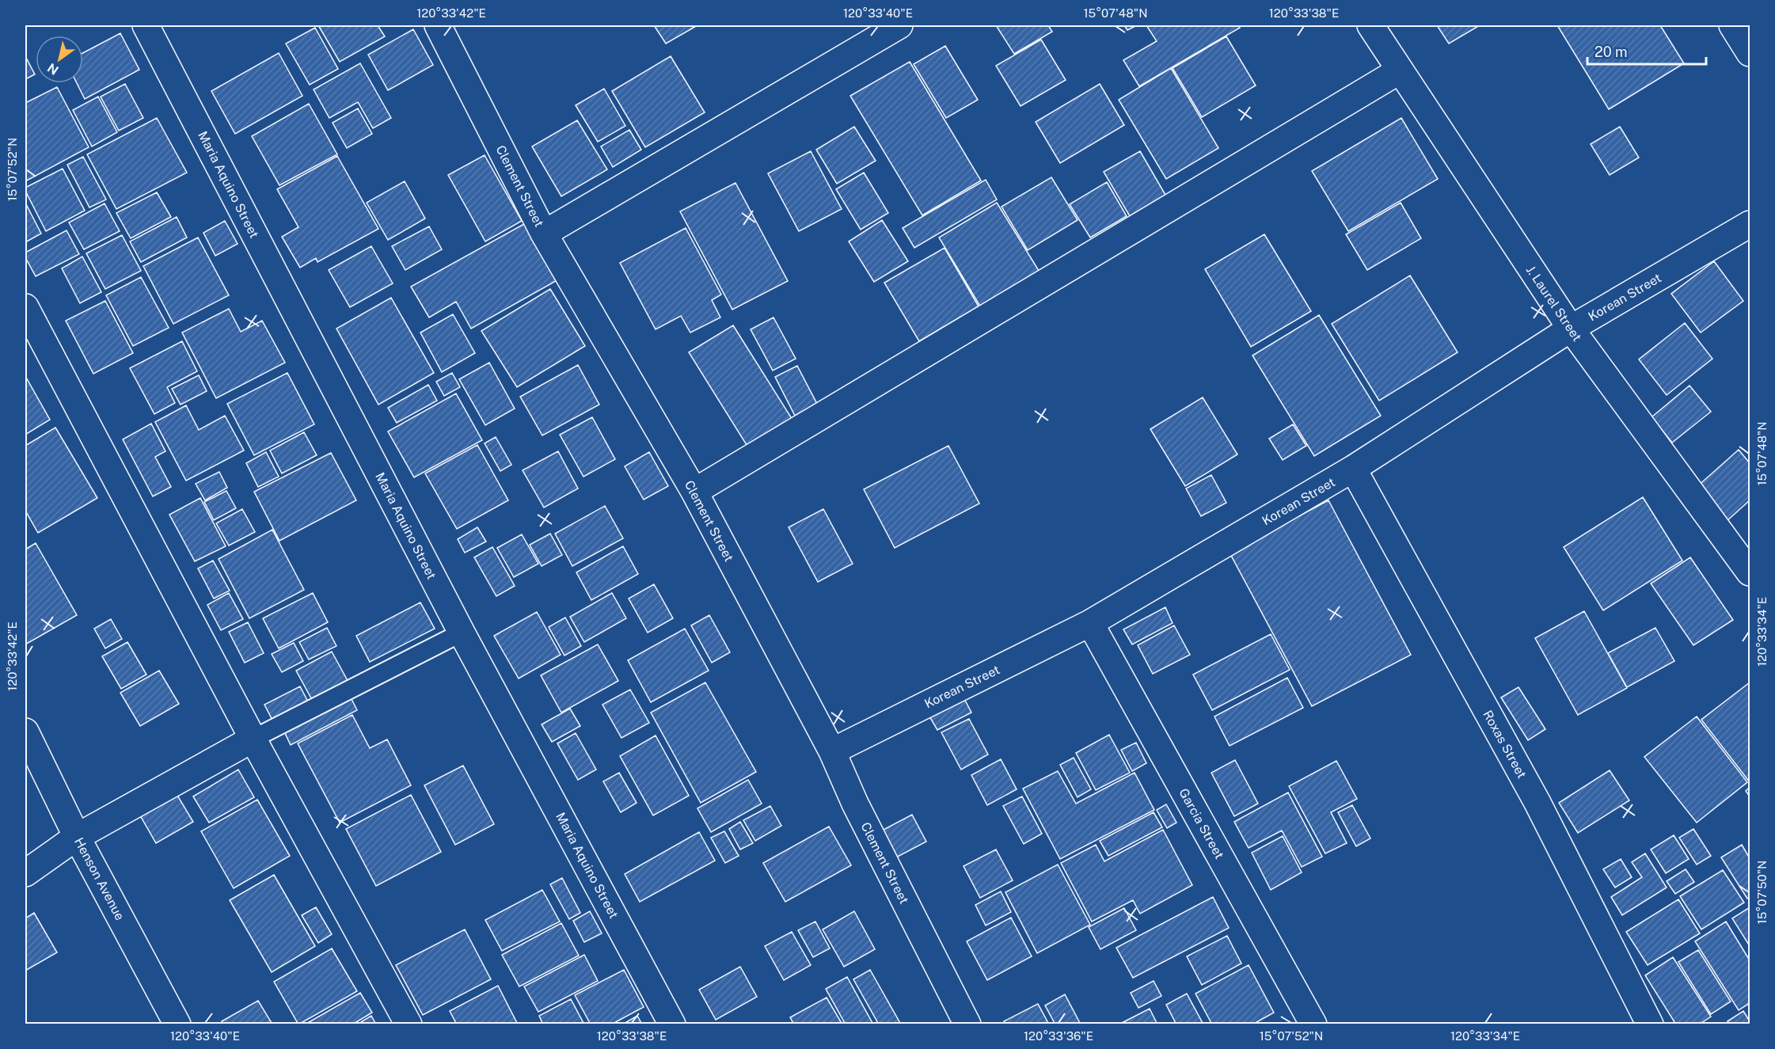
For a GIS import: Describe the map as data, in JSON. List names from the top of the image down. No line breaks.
{"streets":{"street":["Maria Aquino Street","Clement Street","Korean Street","J. Laurel Street","Roxas Street","Garcia Street","Henson Avenue"]},"crossings":[["Clement Street","Korean Street"],["Korean Street","J. Laurel Street"],["Korean Street","Roxas Street"],["Korean Street","Garcia Street"]],"scale_bar":"20 m","north":"bottom left","coordinates":["120°33'42\"E","120°33'40\"E","15°07'48\"N","120°33'38\"E","15°07'52\"N","120°33'34\"E","15°07'50\"N","120°33'36\"E"]}
